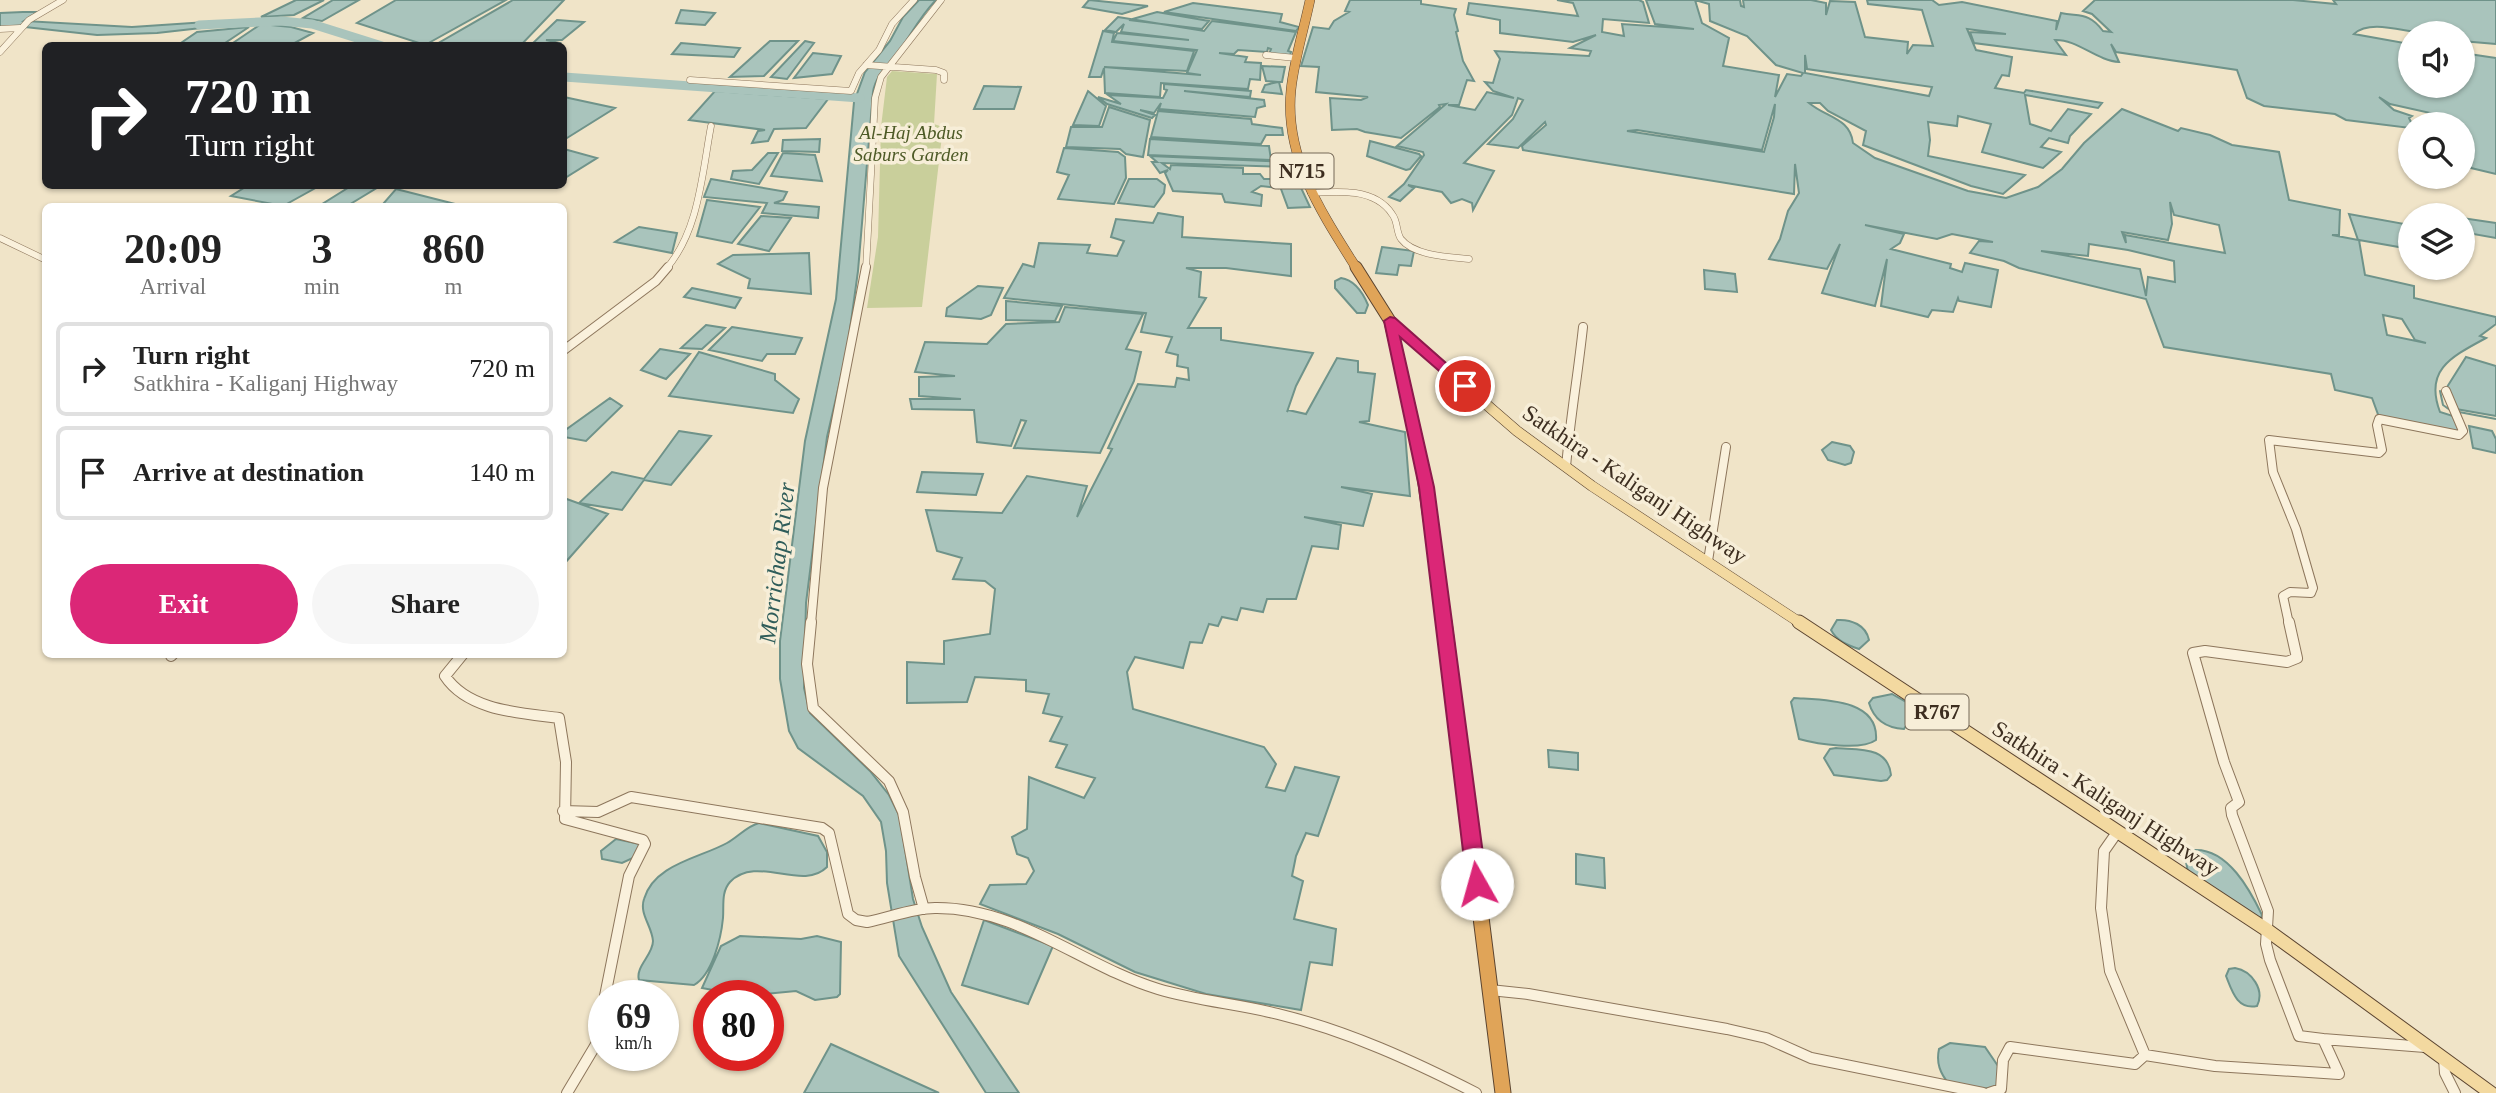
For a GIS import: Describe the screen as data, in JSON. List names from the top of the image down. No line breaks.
{"streets":{"highway":["N715"],"main road":["Satkhira - Kaliganj Highway","R767"]},"crossings":[["N715","Satkhira - Kaliganj Highway"]],"water":["Morrichap River"],"parks":["Al-Haj Abdus Saburs Garden"],"page":{"turn":["720 m","Turn right"],"eta":["20:09","Arrival","3","min","860","m"],"list":[{"name":"Turn right","note":"Satkhira - Kaliganj Highway","value":"720 m"},{"name":"Arrive at destination","value":"140 m"}],"buttons":["Exit","Share"],"speed":"69 km/h","limit":"80"}}
